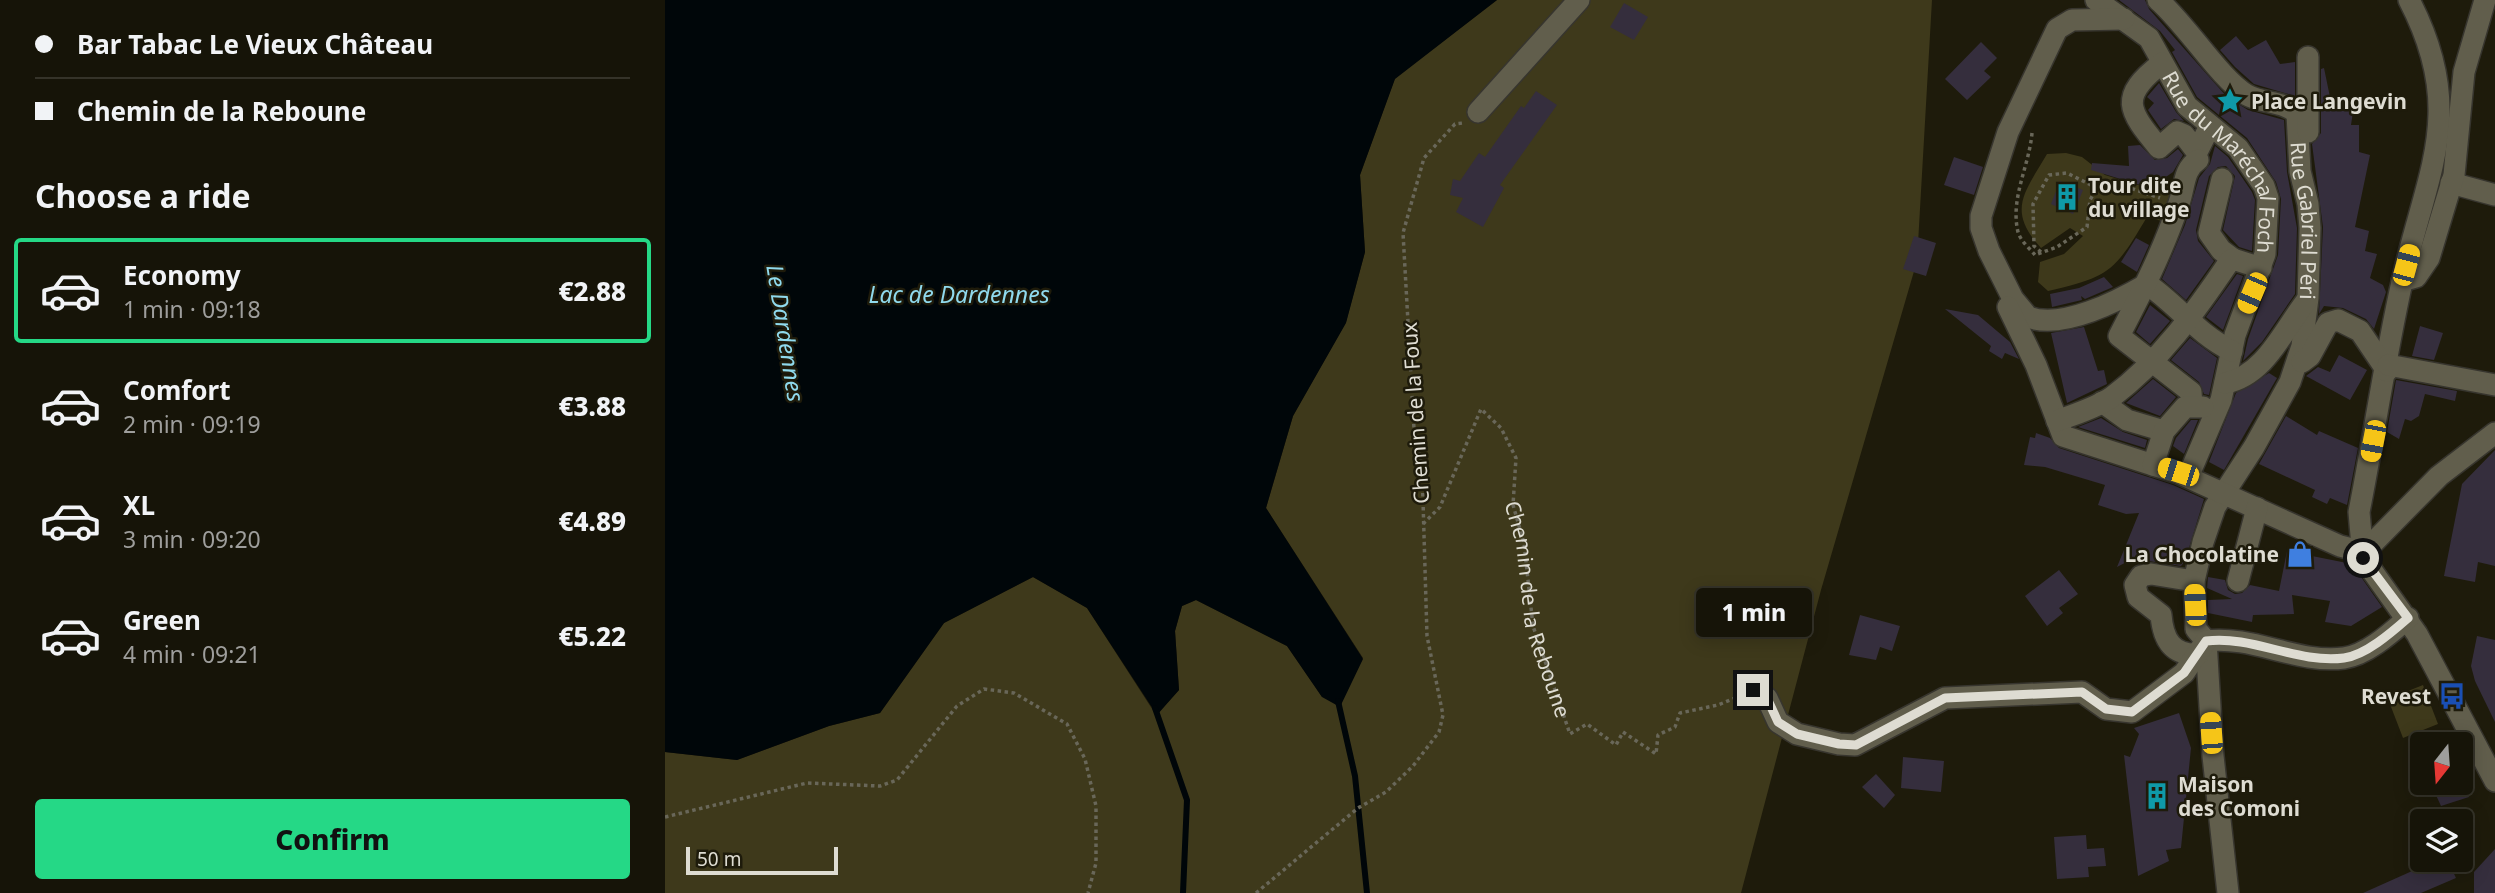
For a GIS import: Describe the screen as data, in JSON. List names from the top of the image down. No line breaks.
{"streets":{"street":["Rue du Maréchal Foch","Rue Gabriel Péri"],"path":["Chemin de la Foux","Chemin de la Reboune"]},"crossings":[["Chemin de la Foux","Chemin de la Reboune"]],"water":["Lac de Dardennes","Le Dardennes"],"places":{"place":["Place Langevin"],"building":["Tour dite du village","Maison des Comoni"],"shop":["La Chocolatine"],"bus stop":["Revest"]},"scale_bar":"50 m","north":"bottom","page":{"banner":["Bar Tabac Le Vieux Château","Chemin de la Reboune"],"heading":"Choose a ride","list":[{"name":"Economy","note":"1 min · 09:18","value":"€2.88"},{"name":"Comfort","note":"2 min · 09:19","value":"€3.88"},{"name":"XL","note":"3 min · 09:20","value":"€4.89"},{"name":"Green","note":"4 min · 09:21","value":"€5.22"}],"bubble":"1 min","buttons":"Confirm","scale":"50 m"}}
